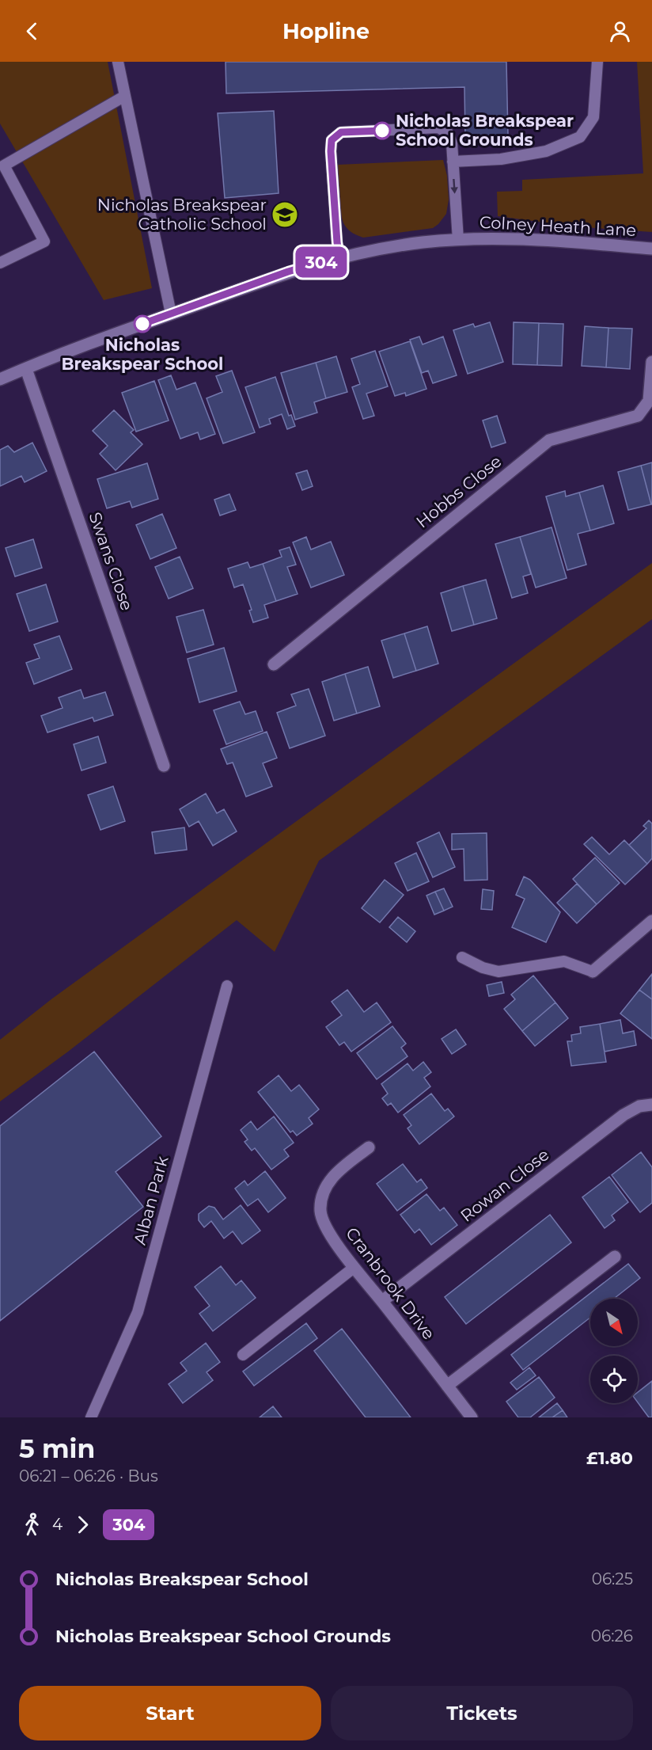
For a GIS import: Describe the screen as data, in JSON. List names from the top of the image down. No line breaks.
{"streets":{"street":["Colney Heath Lane","Hobbs Close","Swans Close","Rowan Close","Cranbrook Drive"],"lane":["Alban Park"]},"crossings":[["Colney Heath Lane","Swans Close"],["Rowan Close","Cranbrook Drive"]],"places":{"other":["Nicholas Breakspear School Grounds","Nicholas Breakspear School"],"school or university":["Nicholas Breakspear Catholic School"]},"lines":["bus line 304"],"north":"bottom right","page":{"header":"Hopline","on_map":"304","heading":["5 min","06:21 – 06:26 · Bus","£1.80"],"legs":["4","304"],"list":[{"name":"Nicholas Breakspear School","value":"06:25"},{"name":"Nicholas Breakspear School Grounds","value":"06:26"}],"buttons":["Start","Tickets"]}}
